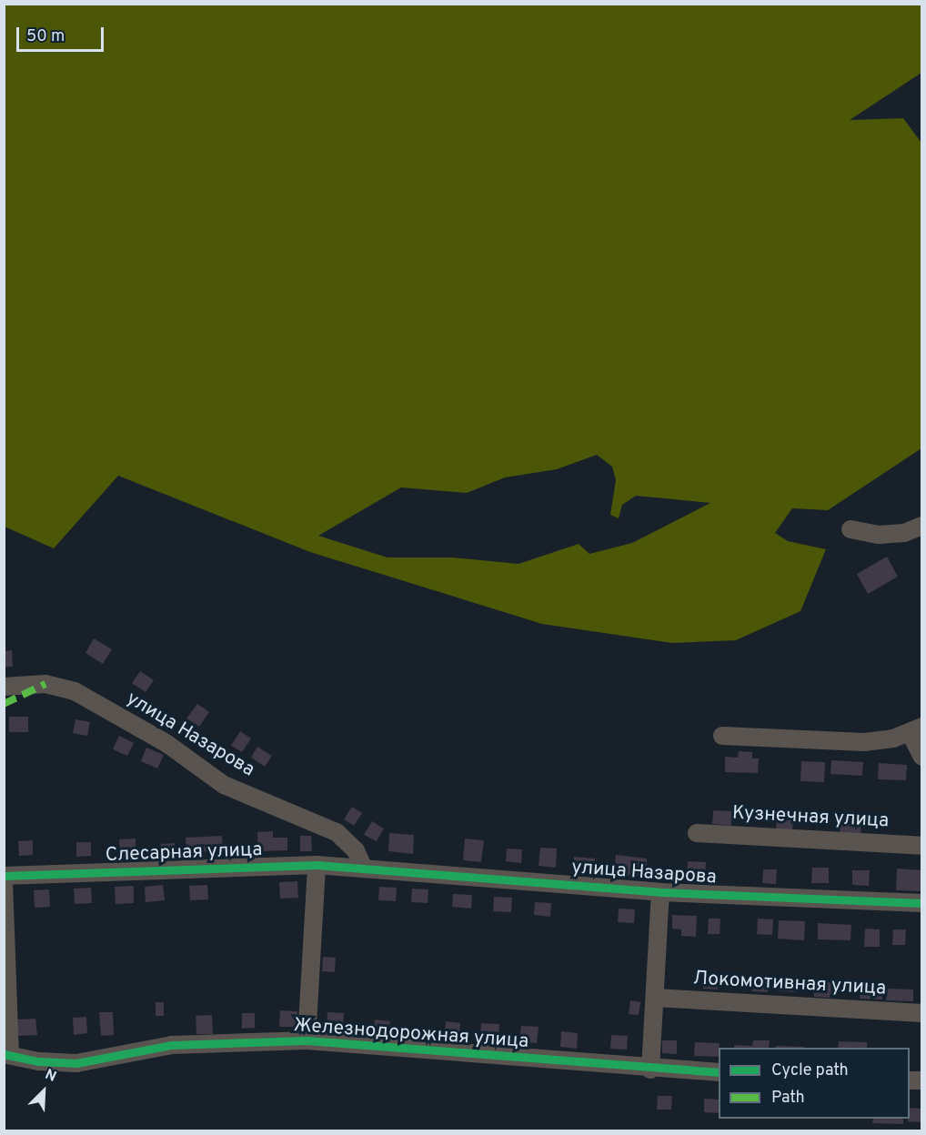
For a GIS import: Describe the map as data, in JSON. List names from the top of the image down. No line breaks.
{"streets":{"street":["улица Назарова","Кузнечная улица","Слесарная улица","Локомотивная улица","Железнодорожная улица"]},"crossings":[["улица Назарова","Слесарная улица"]],"legend":["Cycle path","Path"],"scale_bar":"50 m","north":"top right"}
